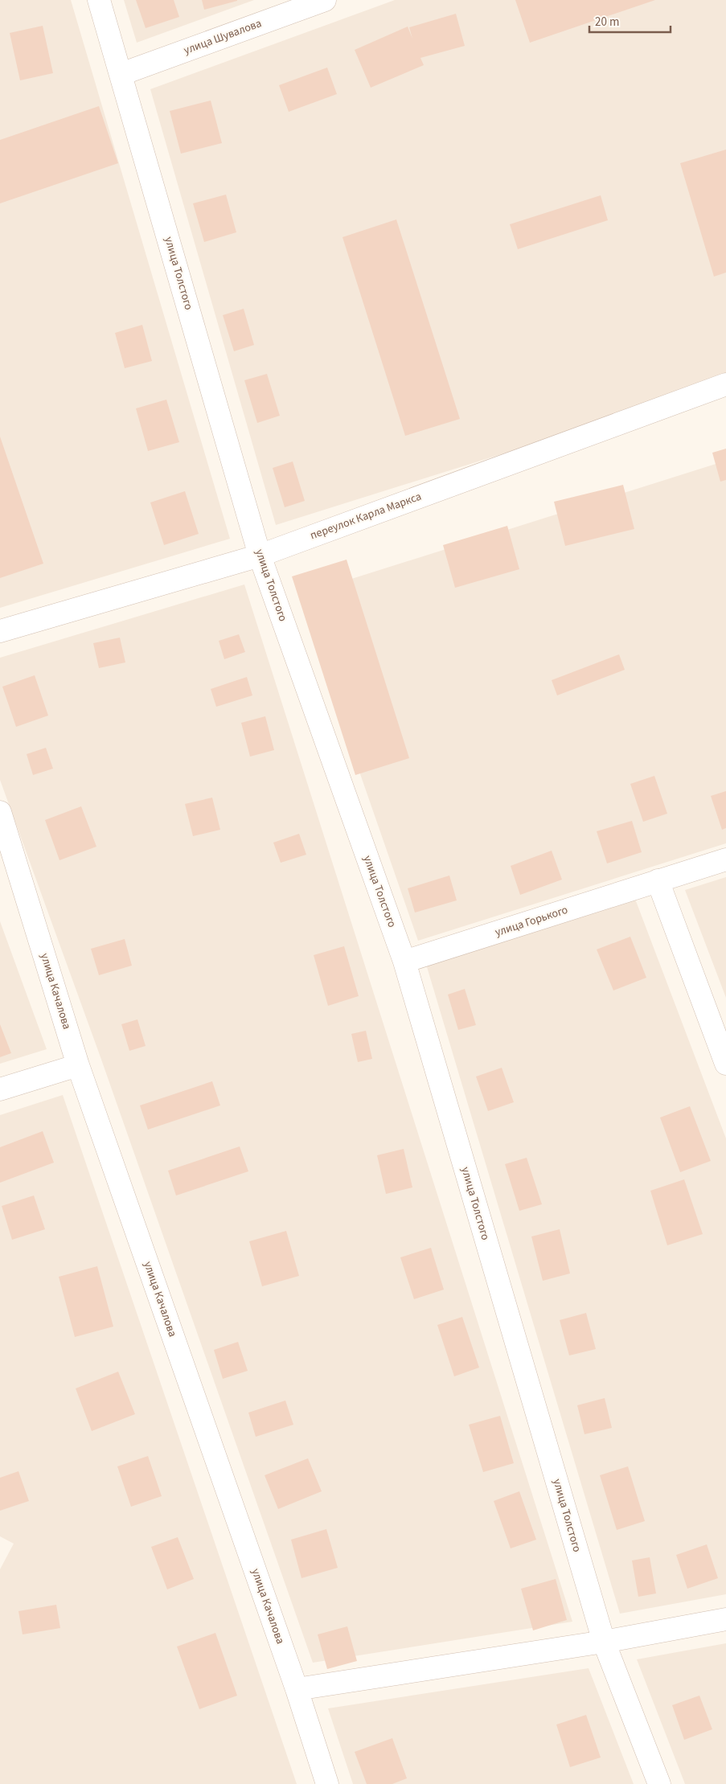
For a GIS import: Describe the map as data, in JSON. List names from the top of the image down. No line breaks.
{"streets":{"street":["улица Шувалова","улица Толстого","переулок Карла Маркса","улица Горького","улица Качалова"]},"crossings":[["улица Шувалова","улица Толстого"],["улица Толстого","переулок Карла Маркса"],["улица Толстого","улица Горького"]],"scale_bar":"20 m"}
